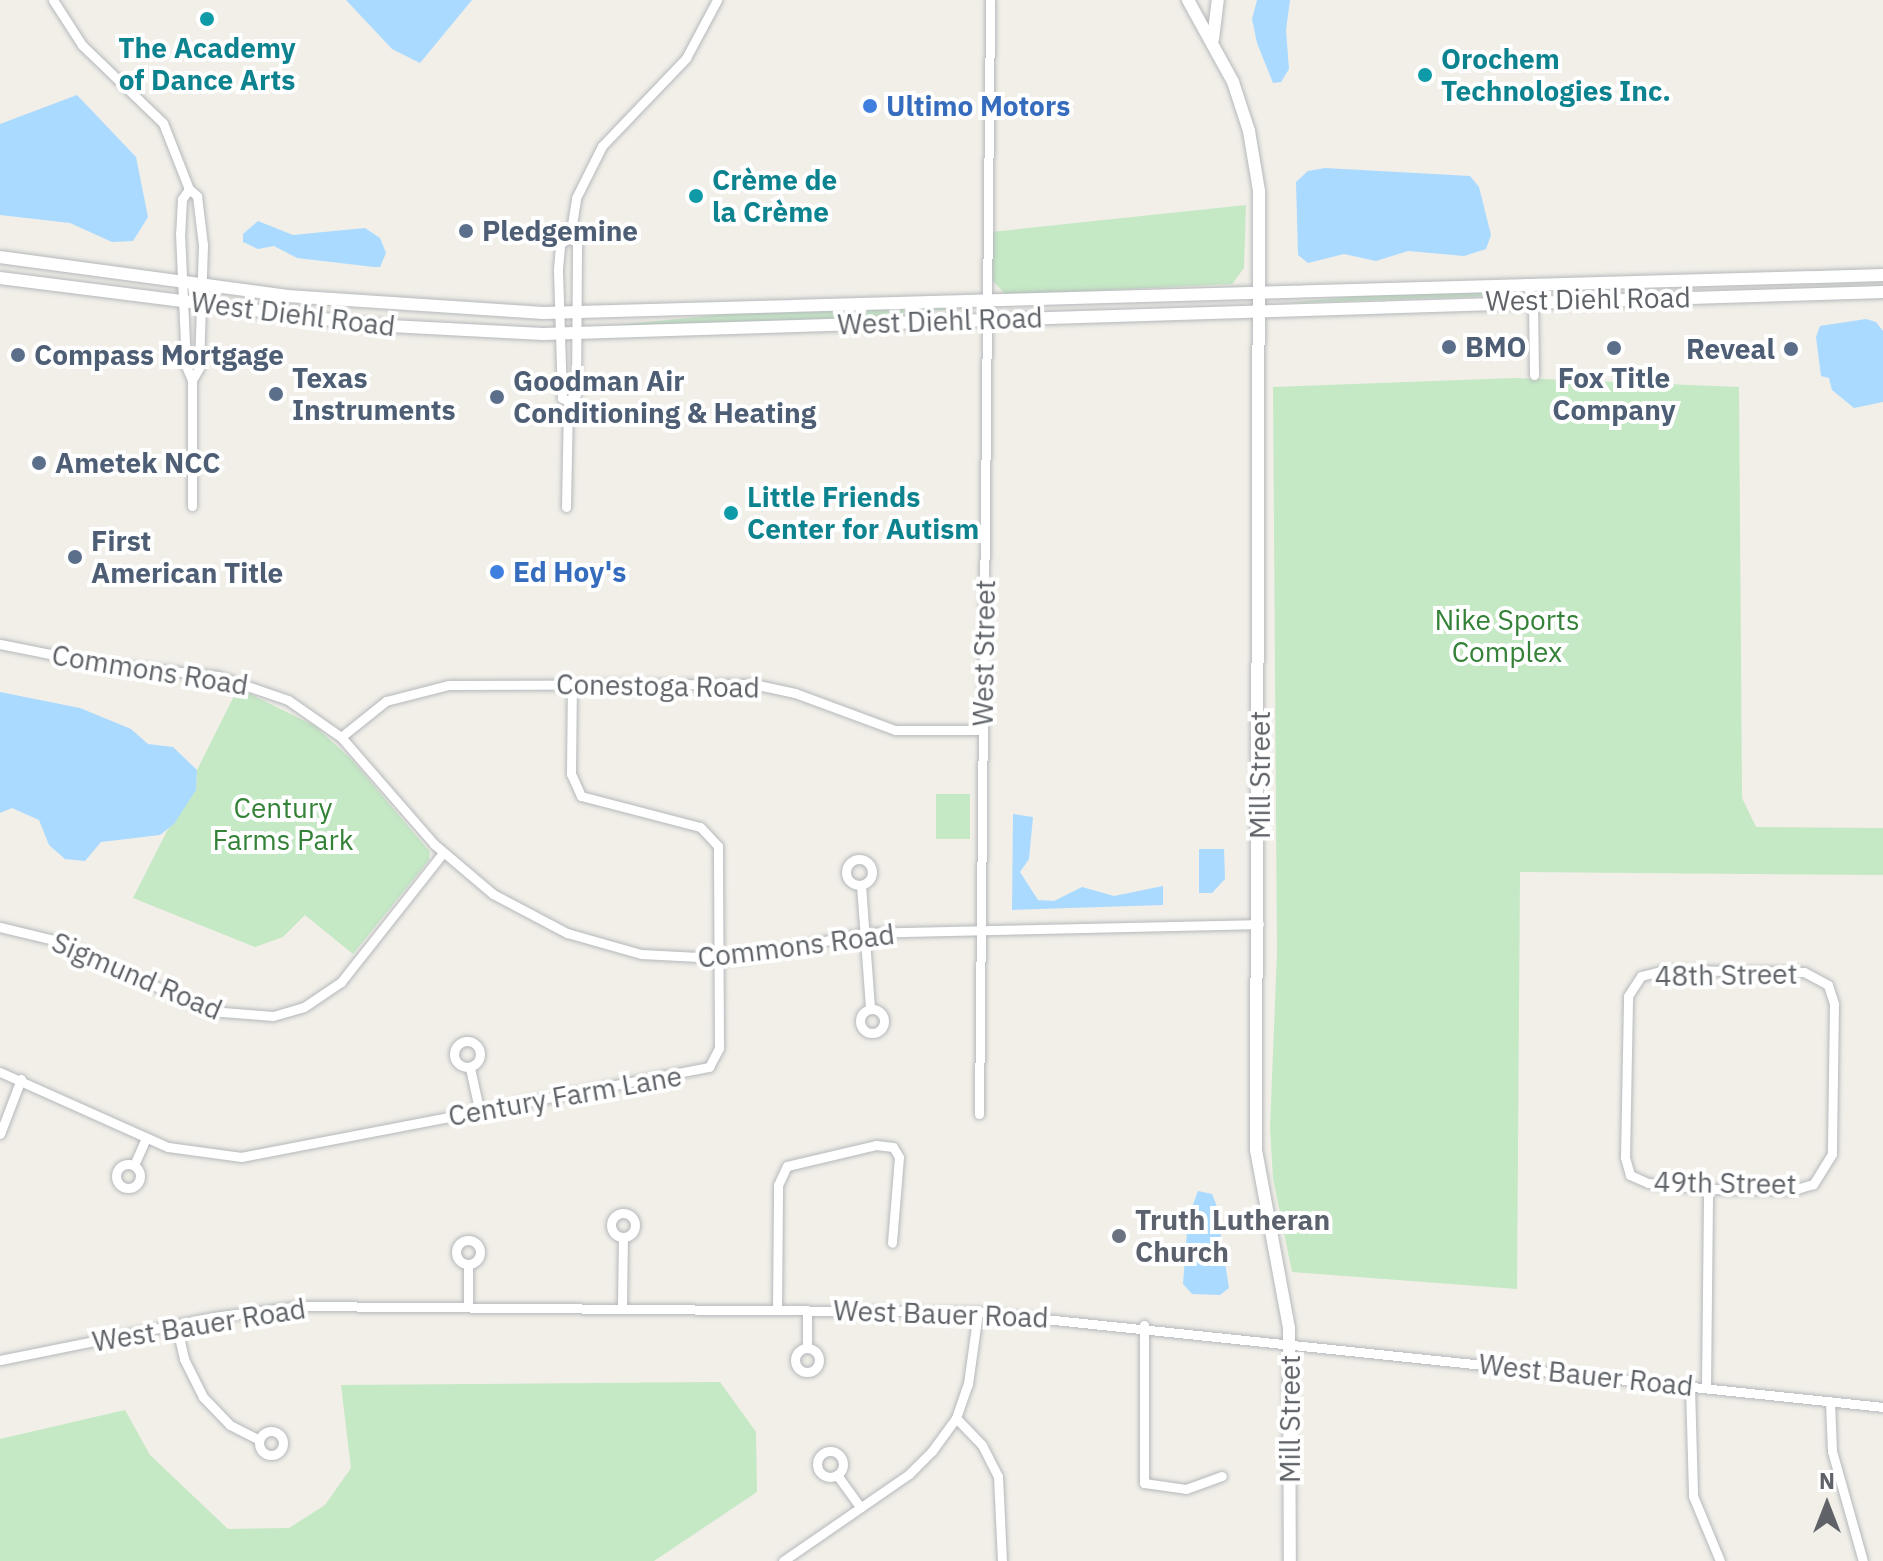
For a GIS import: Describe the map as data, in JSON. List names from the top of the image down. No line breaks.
{"streets":{"street":["West Diehl Road","West Street","Commons Road","Conestoga Road","Mill Street","48th Street","Sigmund Road","Century Farm Lane","49th Street","West Bauer Road"]},"crossings":[["West Diehl Road","West Street"],["West Diehl Road","Mill Street"],["West Street","Commons Road"],["West Street","Conestoga Road"],["Commons Road","Conestoga Road"],["Commons Road","Mill Street"],["Commons Road","Sigmund Road"],["Commons Road","Century Farm Lane"],["Conestoga Road","Century Farm Lane"],["Mill Street","West Bauer Road"],["48th Street","49th Street"]],"parks":["Nike Sports Complex","Century Farms Park"],"places":["The Academy of Dance Arts","Orochem Technologies Inc.","Ultimo Motors","Crème de la Crème","Pledgemine","BMO","Fox Title Company","Reveal","Compass Mortgage","Texas Instruments","Goodman Air Conditioning & Heating","Ametek NCC","Little Friends Center for Autism","First American Title","Ed Hoy's","Truth Lutheran Church"],"north":"top"}
